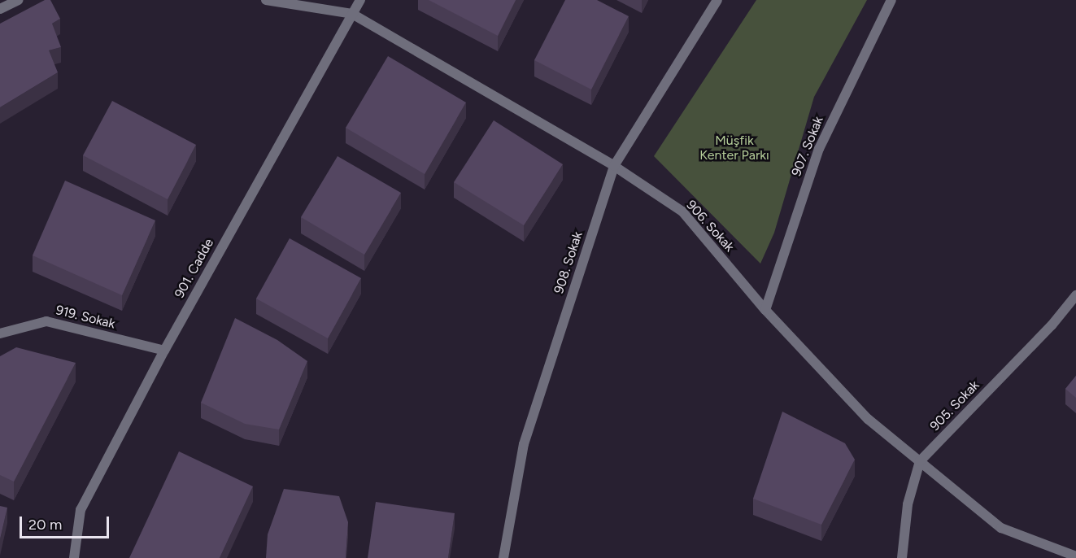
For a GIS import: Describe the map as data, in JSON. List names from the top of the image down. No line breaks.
{"streets":{"street":["907. Sokak","906. Sokak","908. Sokak","901. Cadde","919. Sokak","905. Sokak"]},"crossings":[["907. Sokak","906. Sokak"],["906. Sokak","908. Sokak"],["906. Sokak","901. Cadde"],["906. Sokak","905. Sokak"],["901. Cadde","919. Sokak"]],"parks":["Müşfik Kenter Parkı"],"scale_bar":"20 m"}
